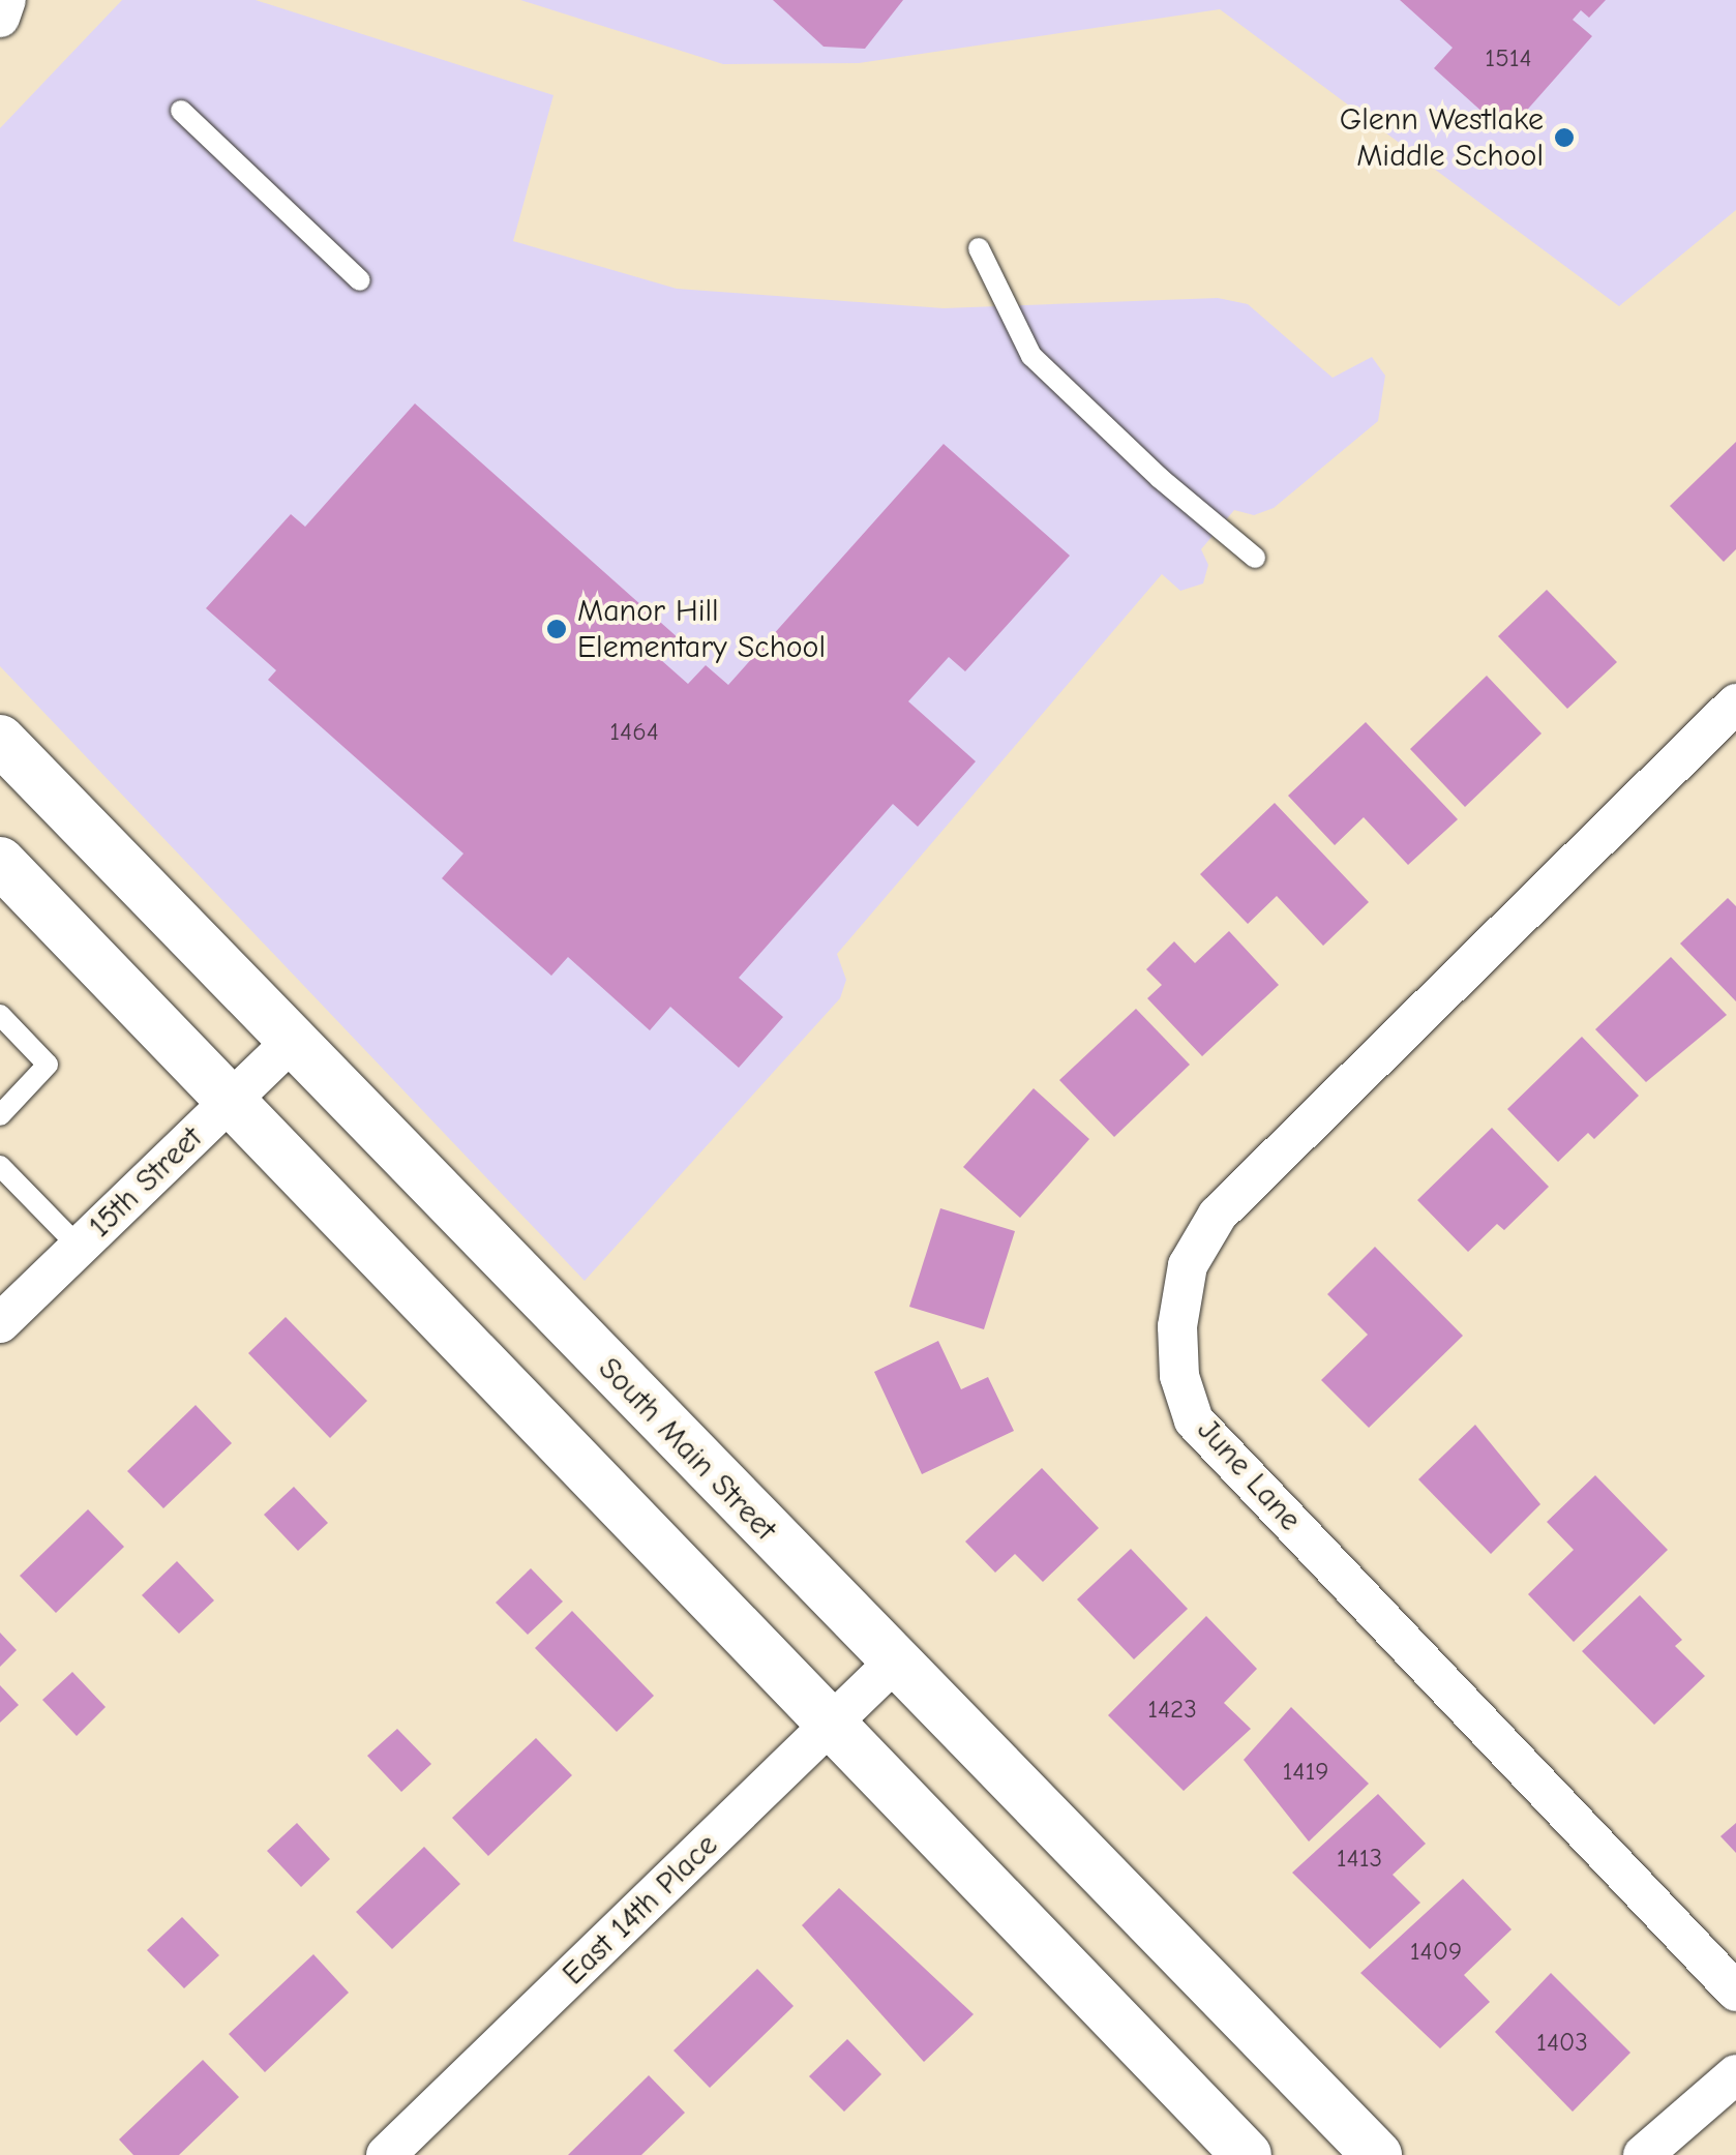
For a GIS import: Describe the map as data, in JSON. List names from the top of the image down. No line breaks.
{"streets":{"street":["15th Street","South Main Street","June Lane","East 14th Place"]},"crossings":[["15th Street","South Main Street"],["South Main Street","East 14th Place"]],"places":["Glenn Westlake Middle School","Manor Hill Elementary School"],"house_numbers":["1514","1464","1423","1419","1413","1409","1403"]}
